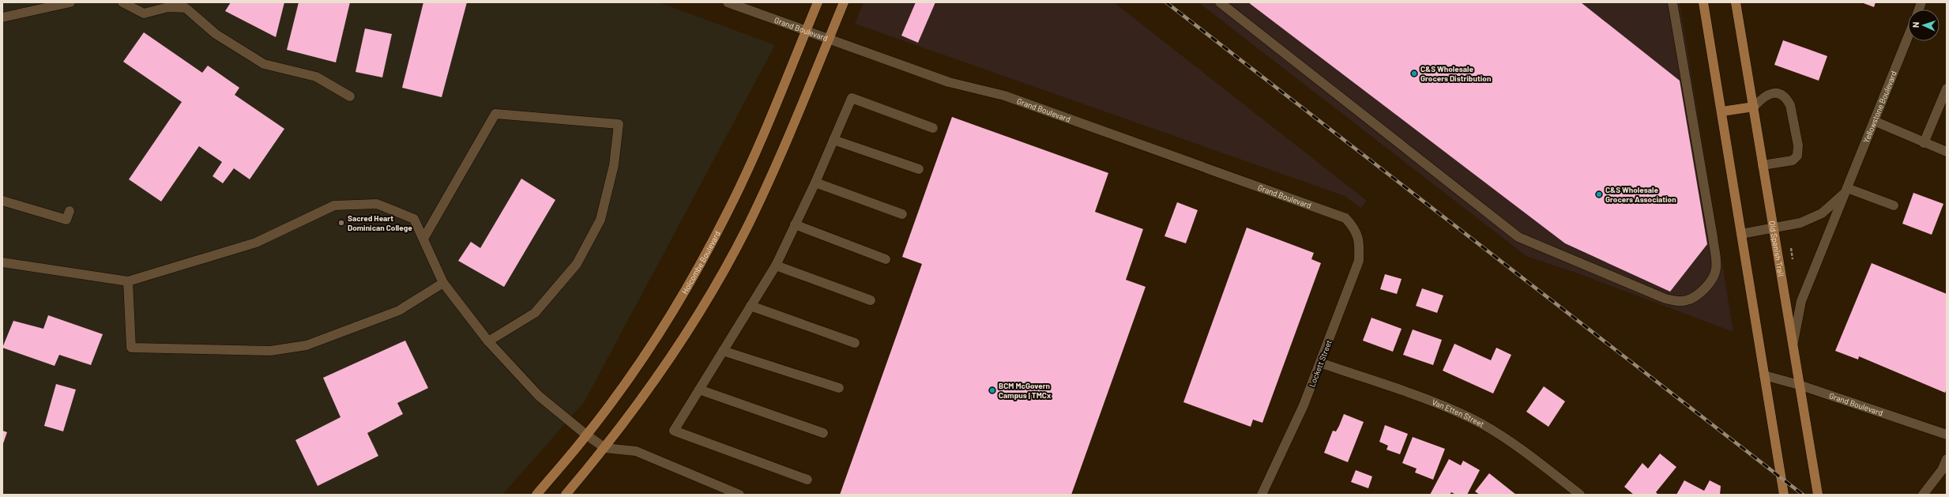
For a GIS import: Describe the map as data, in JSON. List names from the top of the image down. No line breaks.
{"streets":{"main road":["Old Spanish Trail","Holcombe Boulevard"],"street":["Grand Boulevard","Yellowstone Boulevard","Lockett Street","Van Etten Street"]},"crossings":[["Grand Boulevard","Old Spanish Trail"],["Grand Boulevard","Holcombe Boulevard"],["Grand Boulevard","Lockett Street"],["Yellowstone Boulevard","Old Spanish Trail"],["Lockett Street","Van Etten Street"]],"places":["C&S Wholesale Grocers Distribution","C&S Wholesale Grocers Association","Sacred Heart Dominican College","BCM McGovern Campus | TMCx"],"north":"left"}
